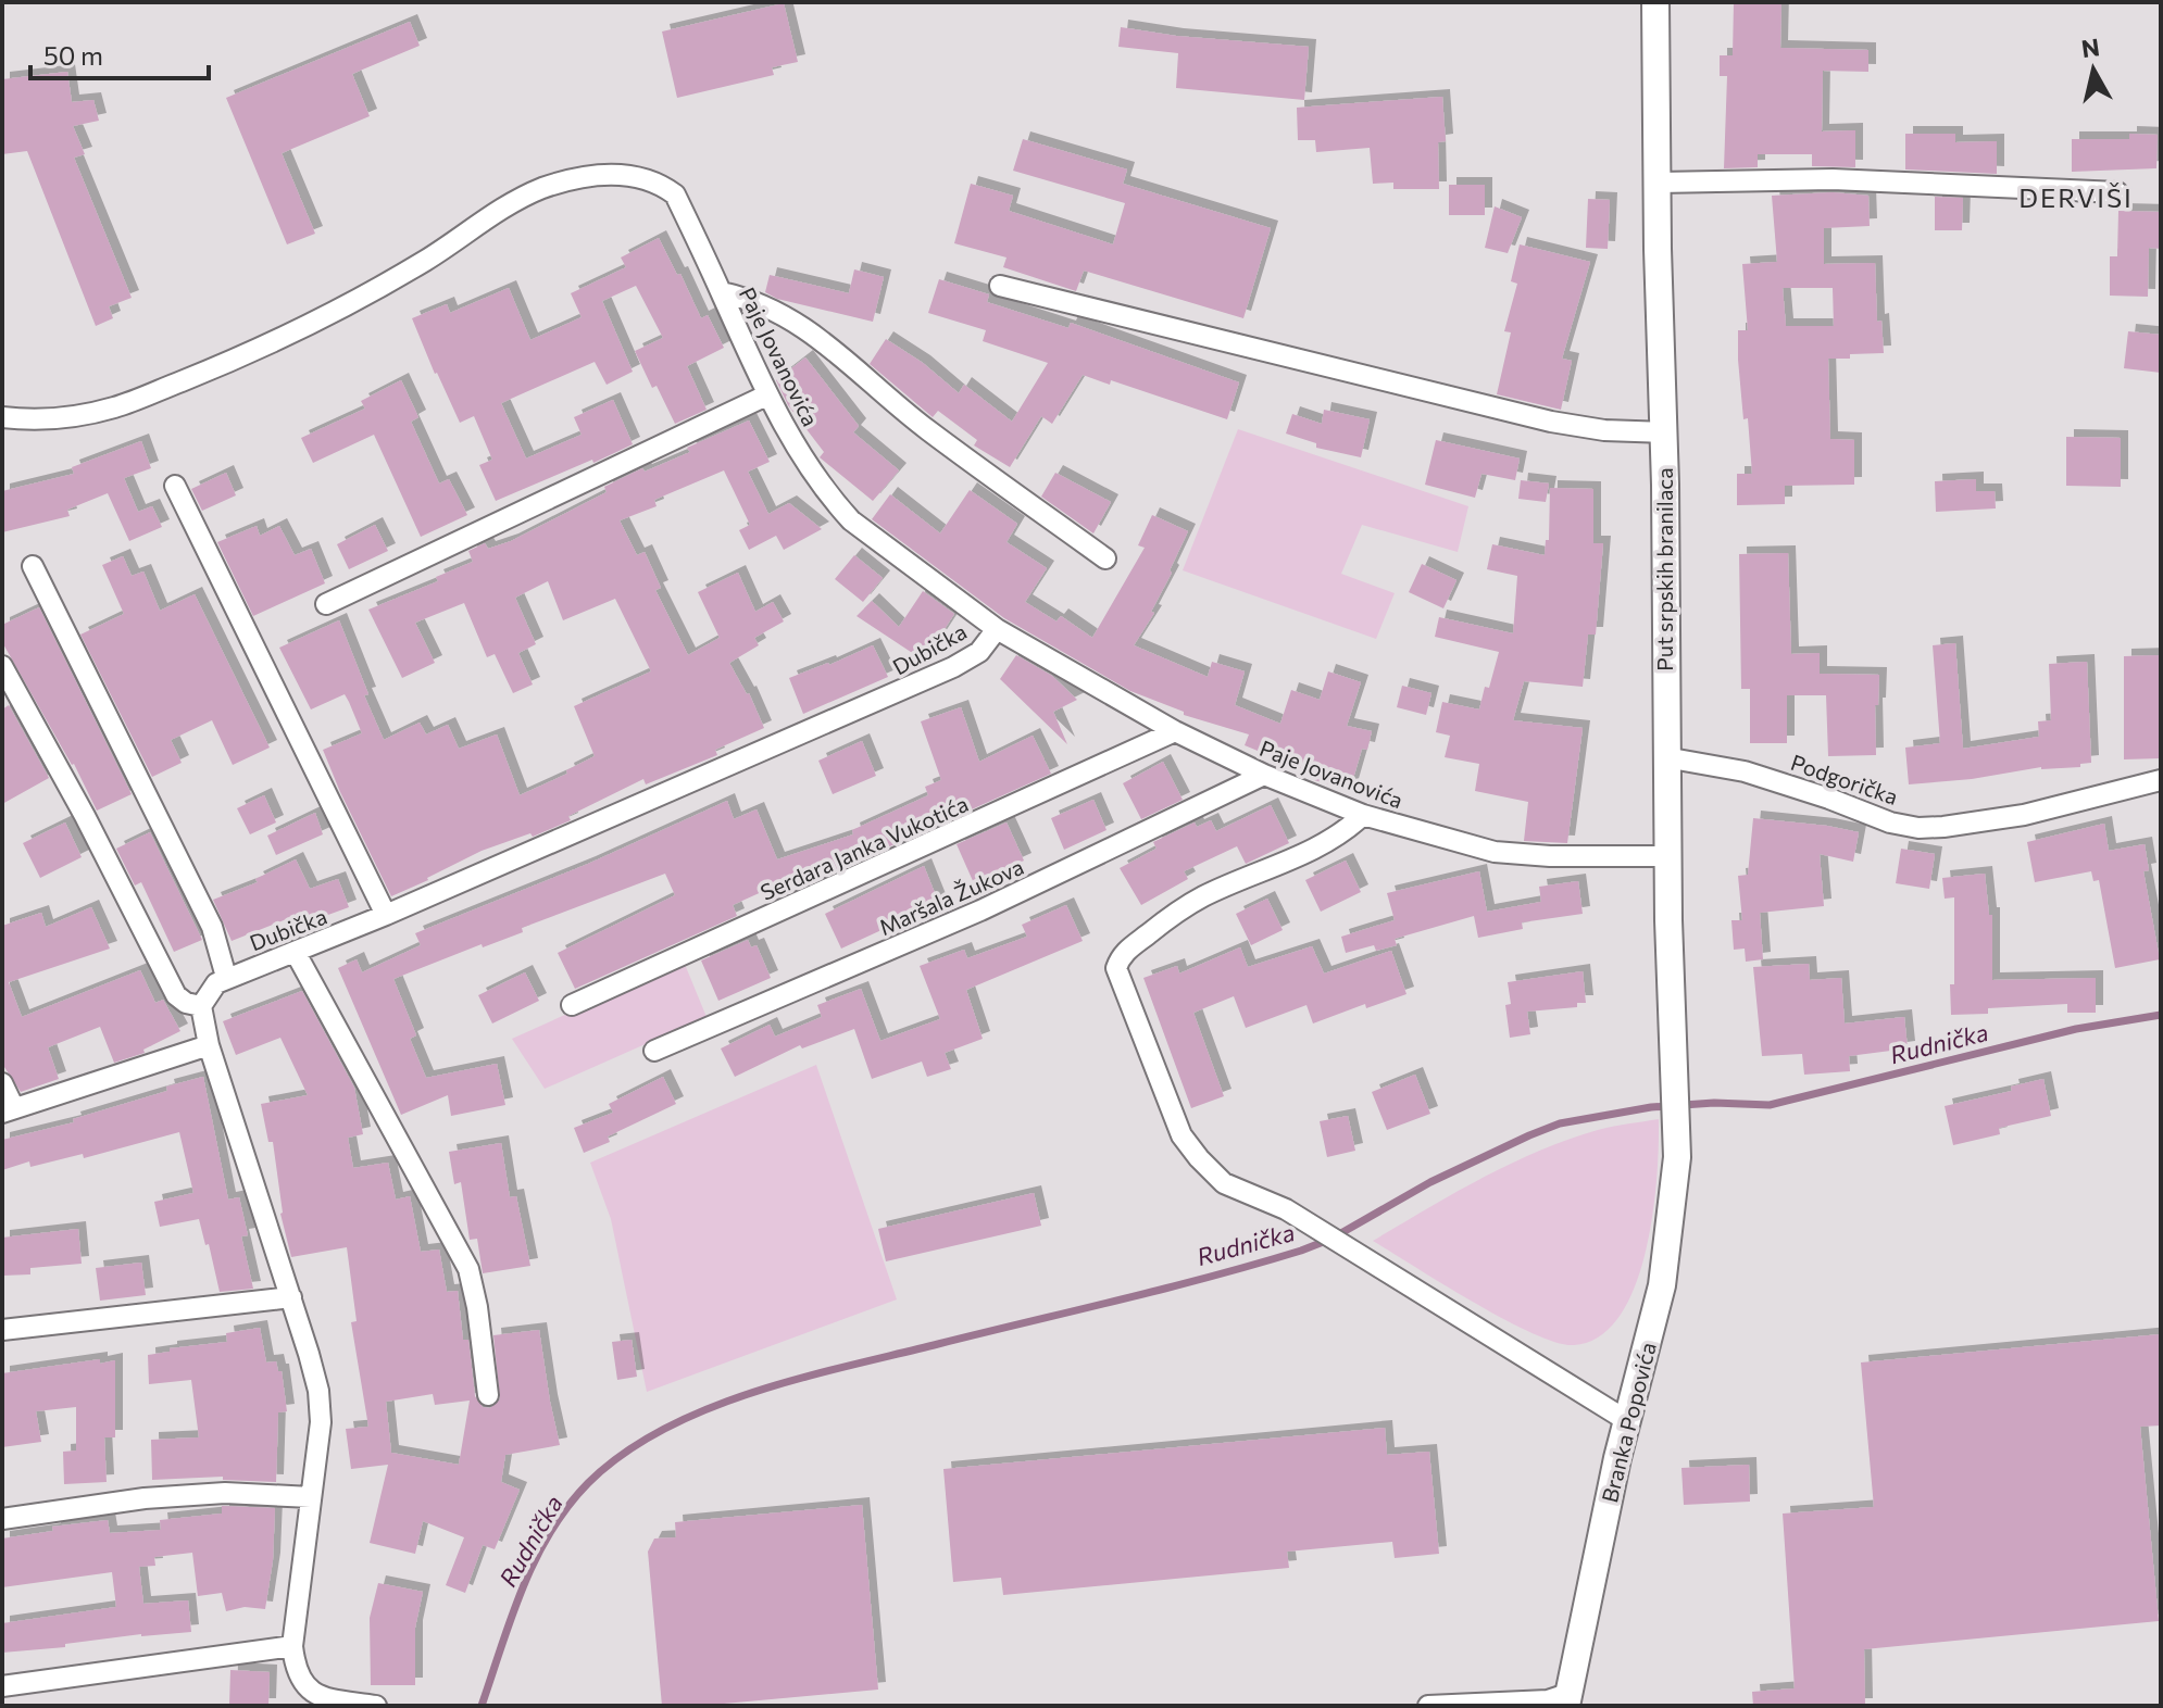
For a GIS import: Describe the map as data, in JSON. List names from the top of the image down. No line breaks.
{"streets":{"main road":["Put srpskih branilaca","Branka Popovića"],"street":["Paje Jovanovića","Dubička","Podgorička","Serdara Janka Vukotića","Maršala Žukova"]},"crossings":[["Paje Jovanovića","Put srpskih branilaca"],["Paje Jovanovića","Dubička"],["Paje Jovanovića","Serdara Janka Vukotića"],["Paje Jovanovića","Maršala Žukova"],["Put srpskih branilaca","Podgorička"],["Put srpskih branilaca","Branka Popovića"]],"districts":["DERVIŠI"],"water":["Rudnička"],"scale_bar":"50 m","north":"top"}
